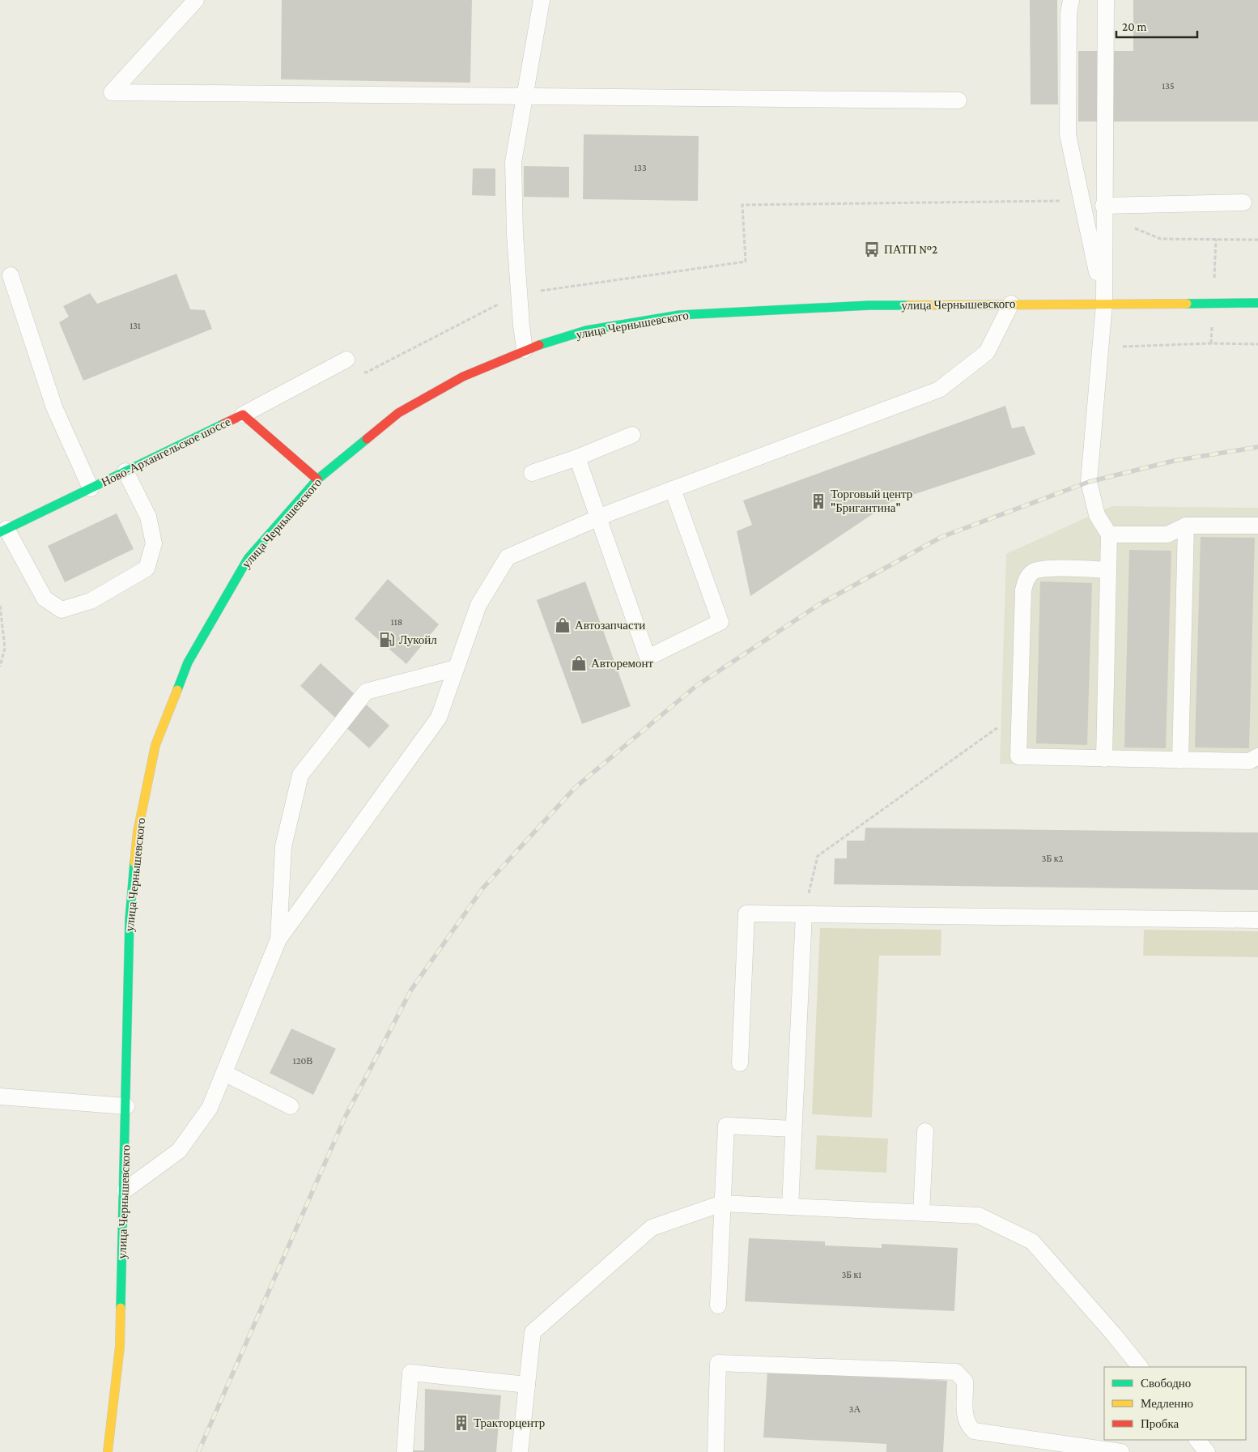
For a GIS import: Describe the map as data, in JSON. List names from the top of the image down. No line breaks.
{"streets":{"main road":["улица Чернышевского","Ново-Архангельское шоссе"]},"crossings":[["улица Чернышевского","Ново-Архангельское шоссе"]],"places":{"bus stop":["ПАТП №2"],"building":["Торговый центр \"Бригантина\"","Тракторцентр"],"shop":["Автозапчасти","Авторемонт"],"fuel station":["Лукойл"]},"house_numbers":["135","133","131","118","3Б к2","120В","3Б к1","3А"],"legend":["Свободно","Медленно","Пробка"],"scale_bar":"20 m"}
